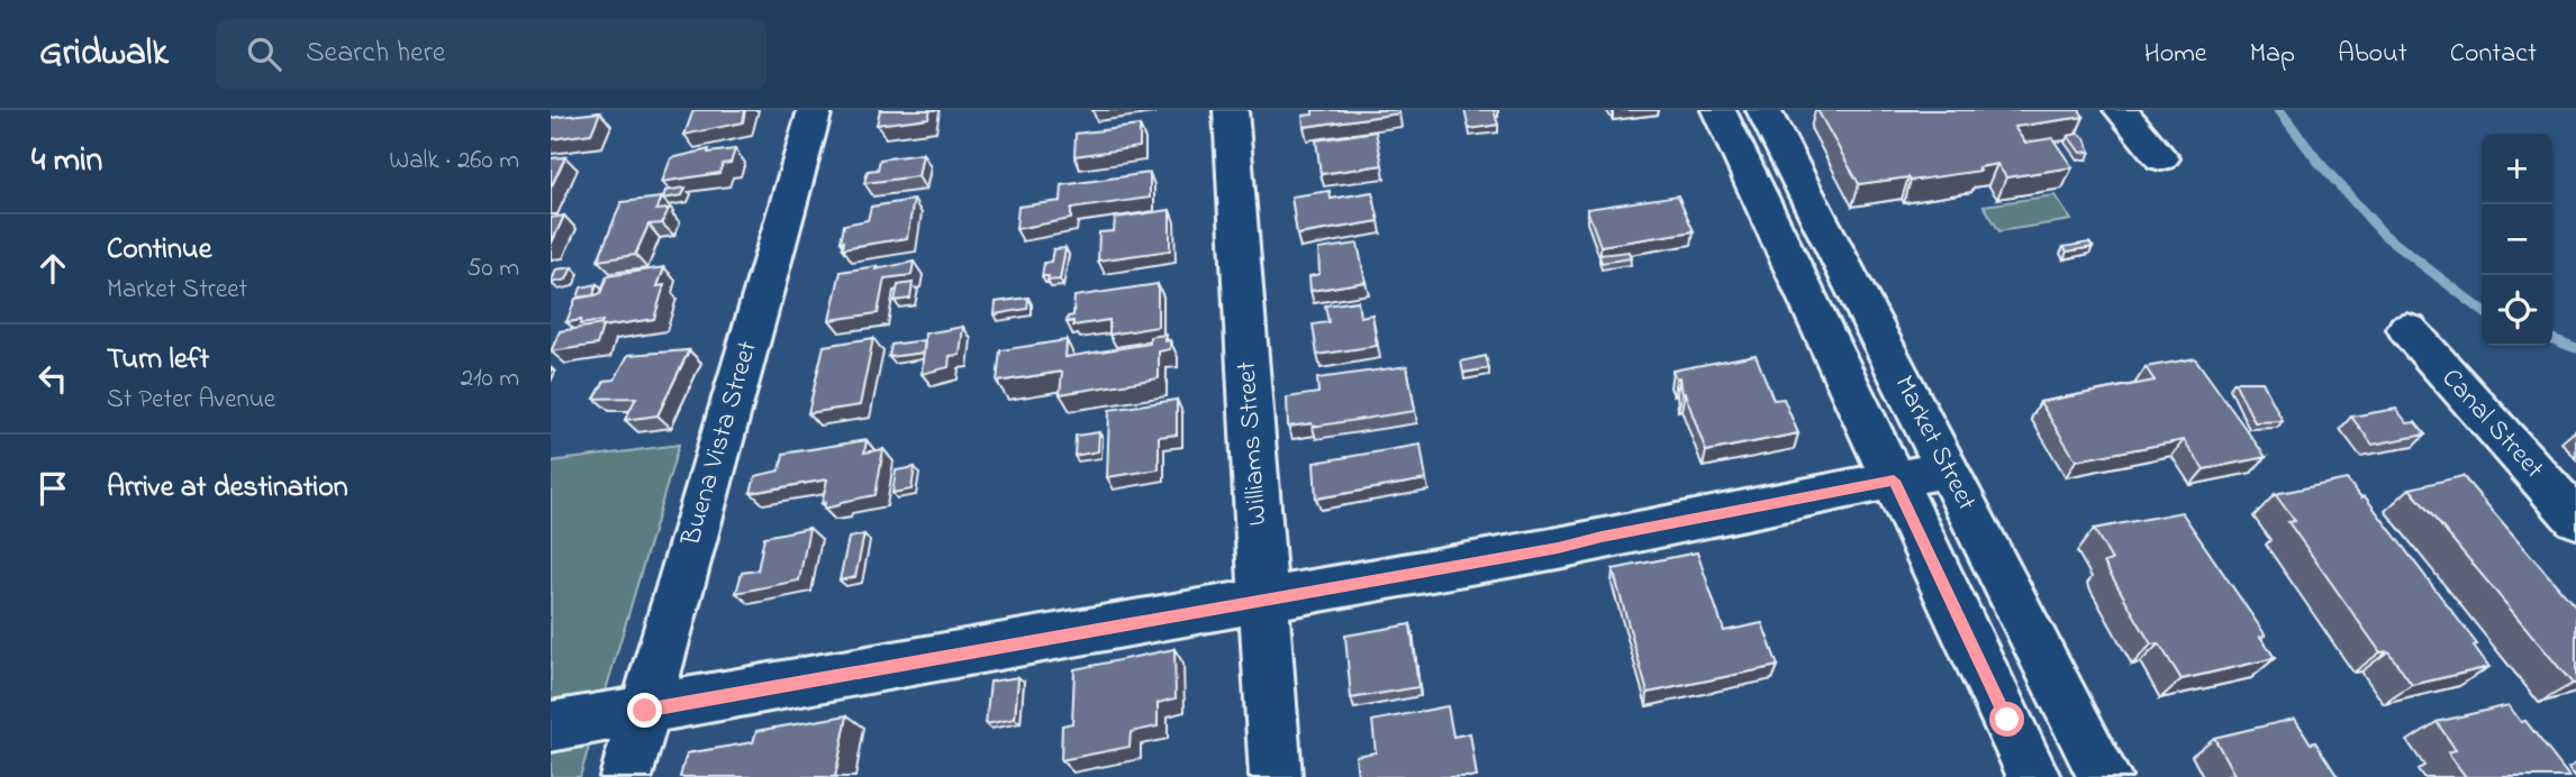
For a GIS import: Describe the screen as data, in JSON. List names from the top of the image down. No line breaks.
{"streets":{"street":["Canal Street","Buena Vista Street","Williams Street","Market Street"]},"page":{"header":"Gridwalk","search":"Search here","nav":["Home","Map","About","Contact"],"heading":["4 min","Walk · 260 m"],"map_buttons":["+","−"],"list":[["Continue","Market Street","50 m"],["Turn left","St Peter Avenue","210 m"],"Arrive at destination"]}}
